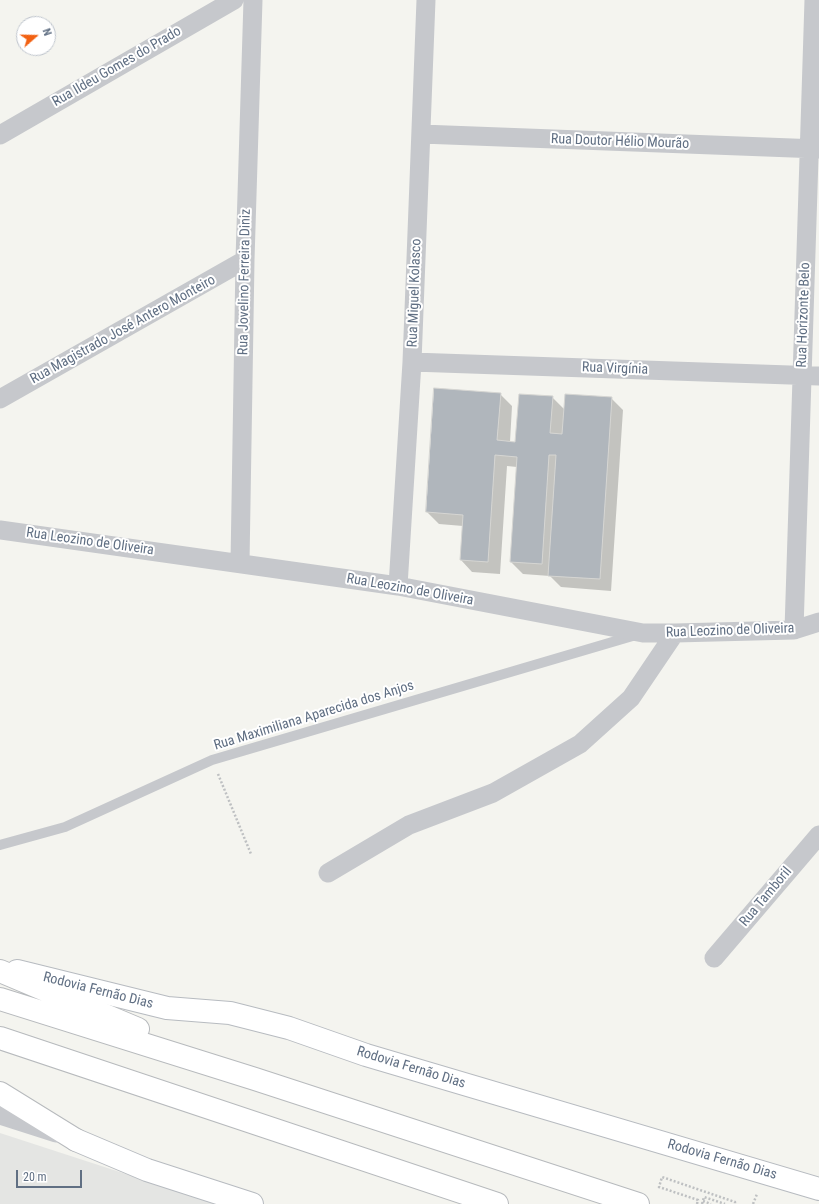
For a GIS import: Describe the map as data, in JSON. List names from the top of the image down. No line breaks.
{"streets":{"main road":["Rodovia Fernão Dias"],"street":["Rua Ildeu Gomes do Prado","Rua Doutor Hélio Mourão","Rua Jovelino Ferreira Diniz","Rua Miguel Kolasco","Rua Horizonte Belo","Rua Magistrado José Antero Monteiro","Rua Virgínia","Rua Leozino de Oliveira","Rua Tamboril"],"lane":["Rua Maximiliana Aparecida dos Anjos"]},"crossings":[["Rua Doutor Hélio Mourão","Rua Miguel Kolasco"],["Rua Doutor Hélio Mourão","Rua Horizonte Belo"],["Rua Jovelino Ferreira Diniz","Rua Magistrado José Antero Monteiro"],["Rua Jovelino Ferreira Diniz","Rua Leozino de Oliveira"],["Rua Miguel Kolasco","Rua Virgínia"],["Rua Miguel Kolasco","Rua Leozino de Oliveira"],["Rua Horizonte Belo","Rua Virgínia"],["Rua Horizonte Belo","Rua Leozino de Oliveira"],["Rua Leozino de Oliveira","Rua Maximiliana Aparecida dos Anjos"]],"scale_bar":"20 m","north":"right"}
